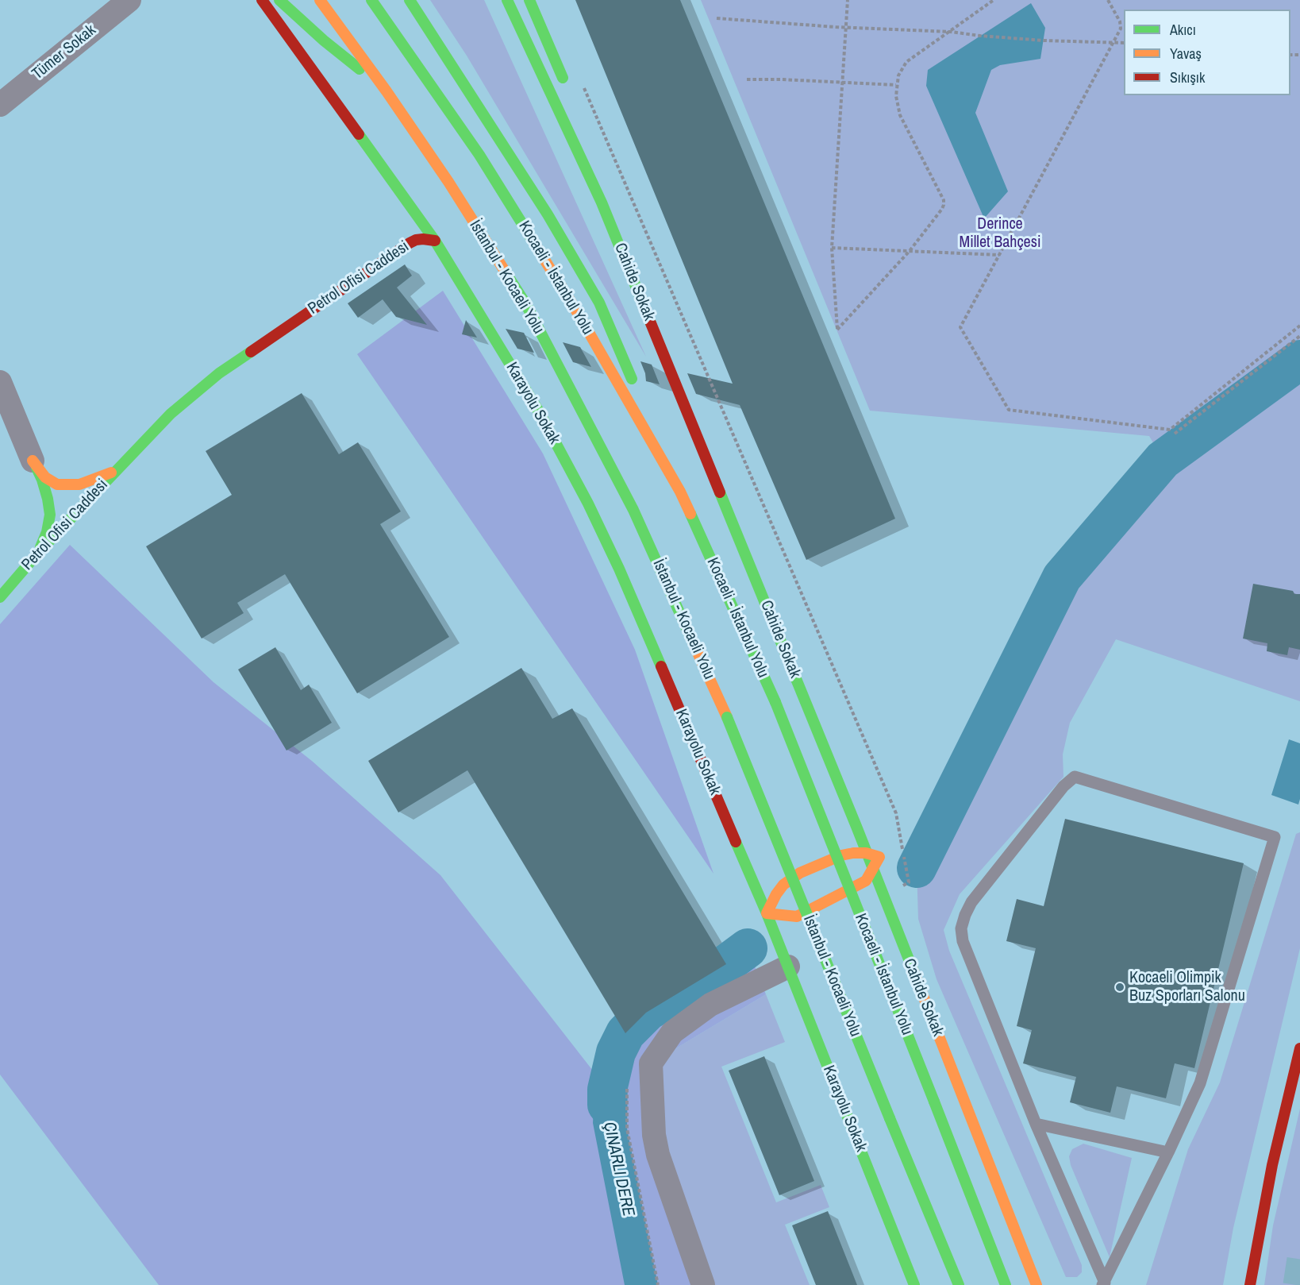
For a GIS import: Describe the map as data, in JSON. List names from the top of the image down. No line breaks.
{"streets":{"main road":["İstanbul - Kocaeli Yolu","Petrol Ofisi Caddesi","Kocaeli - İstanbul Yolu","Cahide Sokak","Karayolu Sokak"],"street":["Tümer Sokak"]},"crossings":[["Petrol Ofisi Caddesi","Karayolu Sokak"]],"water":["ÇINARLI DERE"],"parks":["Derince Millet Bahçesi"],"places":["Kocaeli Olimpik Buz Sporları Salonu"],"legend":["Akıcı","Yavaş","Sıkışık"]}
